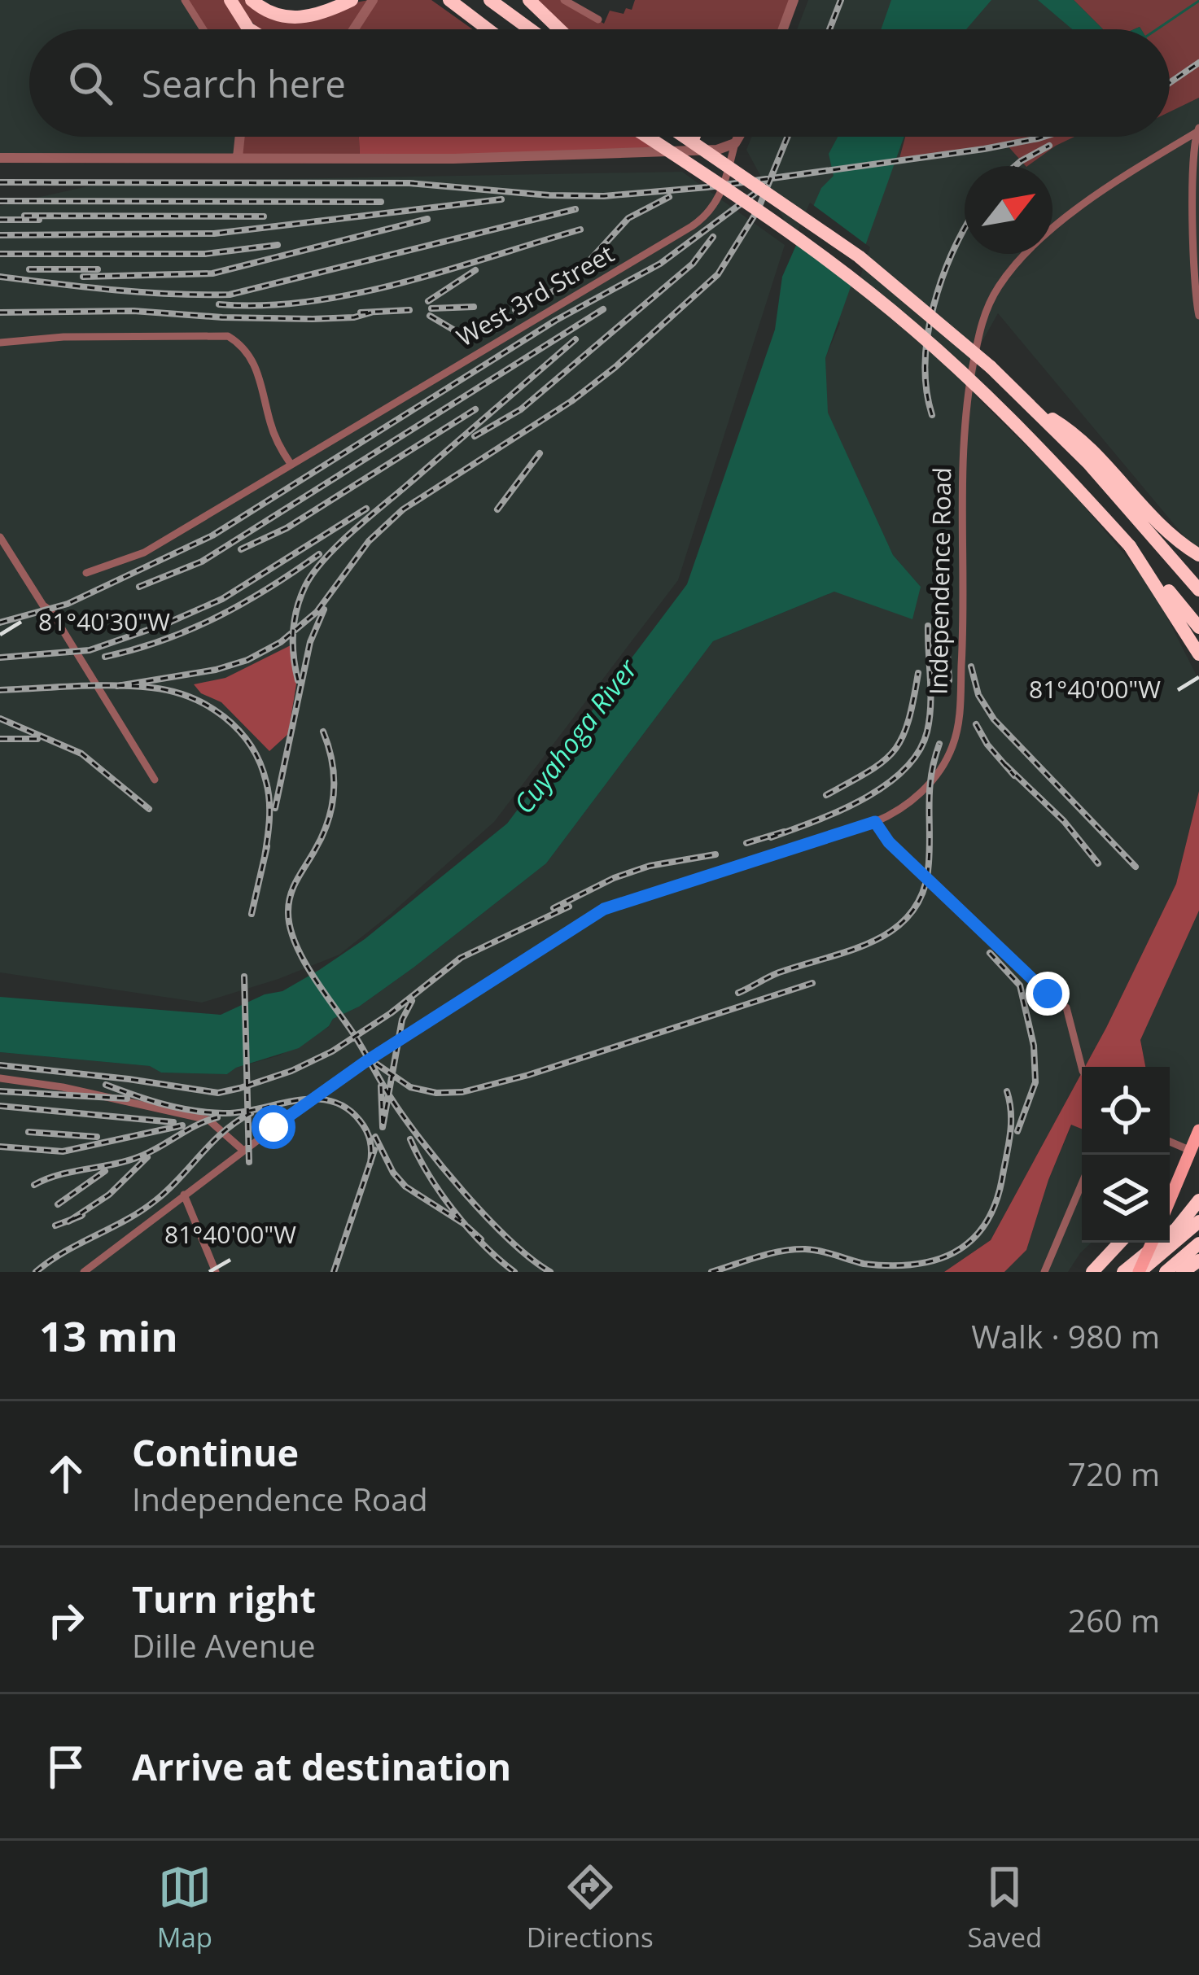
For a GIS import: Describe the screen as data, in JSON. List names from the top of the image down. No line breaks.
{"streets":{"street":["West 3rd Street","Independence Road"]},"water":["Cuyahoga River"],"north":"top right","page":{"search":"Search here","heading":["13 min","Walk · 980 m"],"list":[["Continue","Independence Road","720 m"],["Turn right","Dille Avenue","260 m"],"Arrive at destination"],"nav":["Map","Directions","Saved"]},"coordinates":["81°40'30\"W","81°40'00\"W"]}
